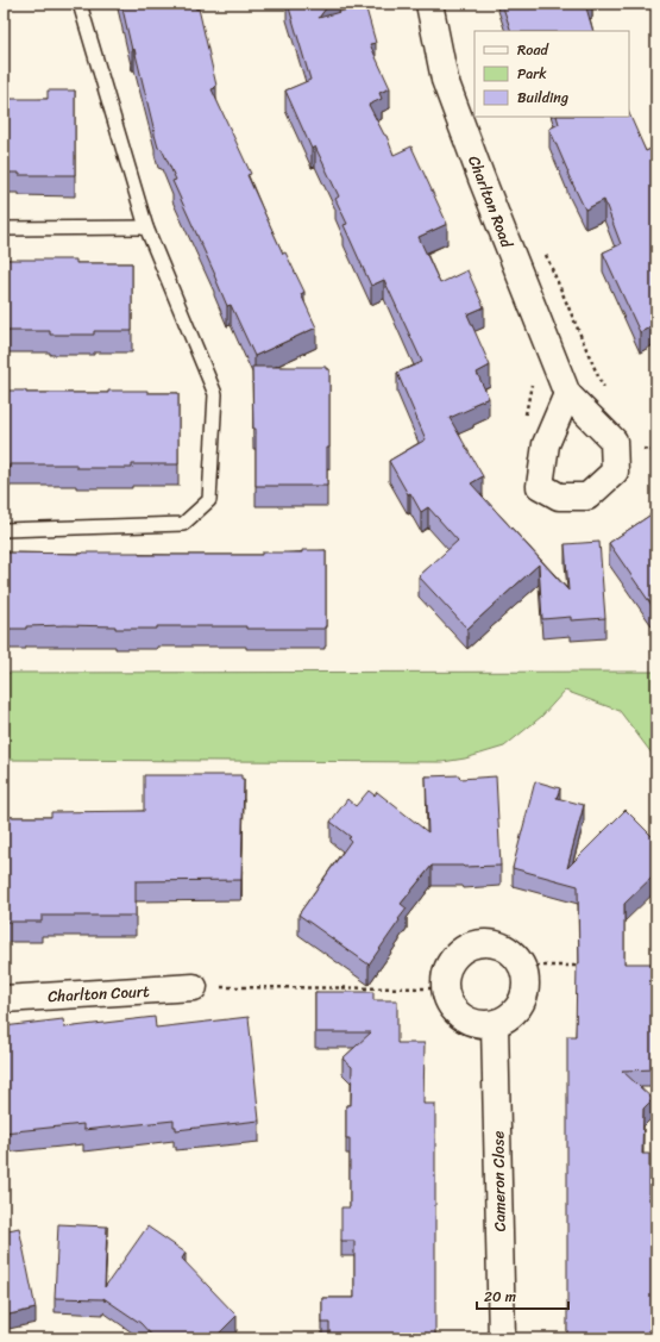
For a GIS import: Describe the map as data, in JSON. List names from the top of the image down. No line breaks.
{"streets":{"street":["Charlton Road","Charlton Court","Cameron Close"]},"legend":["Road","Park","Building"],"scale_bar":"20 m"}
